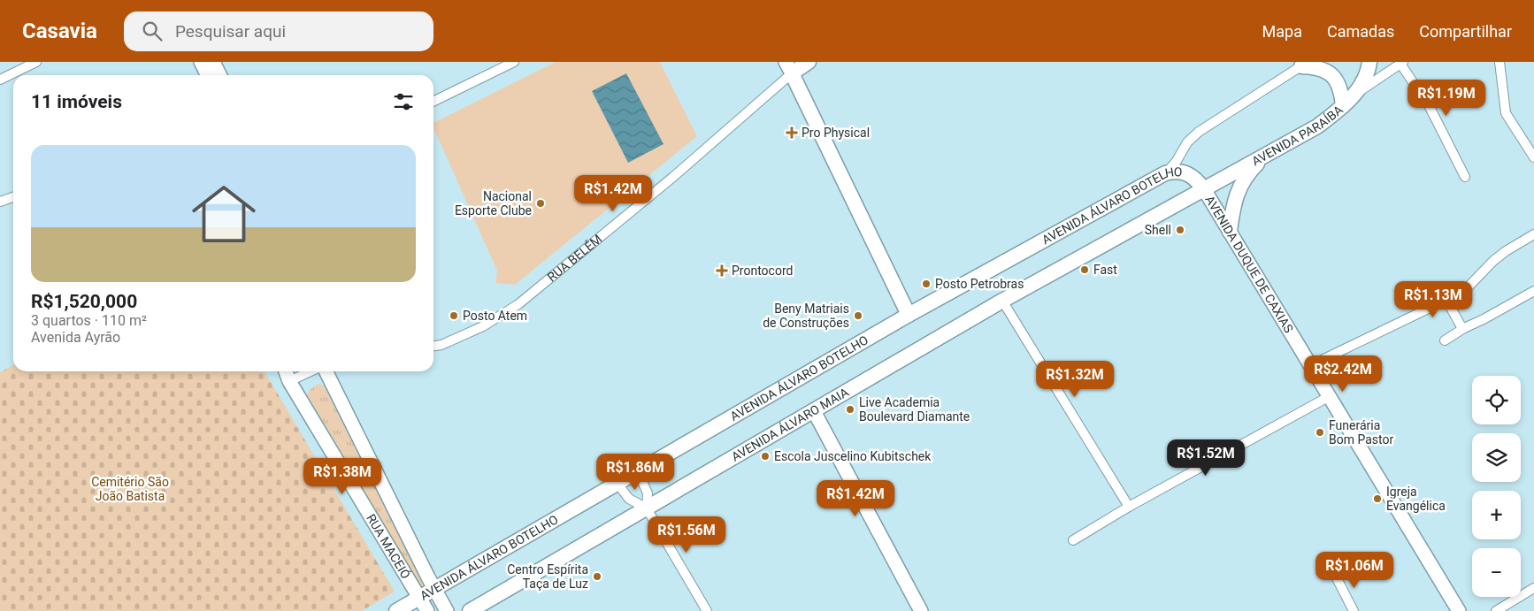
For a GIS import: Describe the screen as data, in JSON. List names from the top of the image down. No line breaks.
{"streets":{"main road":["AVENIDA PARAÍBA","AVENIDA ÁLVARO BOTELHO","RUA BELÉM","AVENIDA ÁLVARO MAIA"],"street":["AVENIDA DUQUE DE CAXIAS","RUA MACEIÓ"]},"crossings":[["AVENIDA PARAÍBA","AVENIDA ÁLVARO BOTELHO"],["AVENIDA PARAÍBA","AVENIDA DUQUE DE CAXIAS"],["AVENIDA PARAÍBA","AVENIDA ÁLVARO MAIA"],["AVENIDA ÁLVARO BOTELHO","AVENIDA DUQUE DE CAXIAS"],["AVENIDA ÁLVARO BOTELHO","AVENIDA ÁLVARO MAIA"],["AVENIDA ÁLVARO BOTELHO","RUA MACEIÓ"],["AVENIDA DUQUE DE CAXIAS","AVENIDA ÁLVARO MAIA"]],"parks":["Cemitério São João Batista"],"places":{"health":["Pro Physical","Prontocord"],"other":["Nacional Esporte Clube","Shell","Fast","Posto Petrobras","Posto Atem","Beny Matriais de Construções","Live Academia Boulevard Diamante","Funerária Bom Pastor","Escola Juscelino Kubitschek","Igreja Evangélica","Centro Espírita Taça de Luz"]},"page":{"header":"Casavia","search":"Pesquisar aqui","nav":["Mapa","Camadas","Compartilhar"],"heading":"11 imóveis","price":["R$1.19M","R$1.42M","R$1.13M","R$2.42M","R$1.32M","R$1.52M","R$1.86M","R$1.38M","R$1.42M","R$1.56M","R$1.06M"],"list":[{"name":"R$1,520,000","note":"3 quartos · 110 m² · Avenida Ayrão"}],"map_buttons":["+","−"]}}
